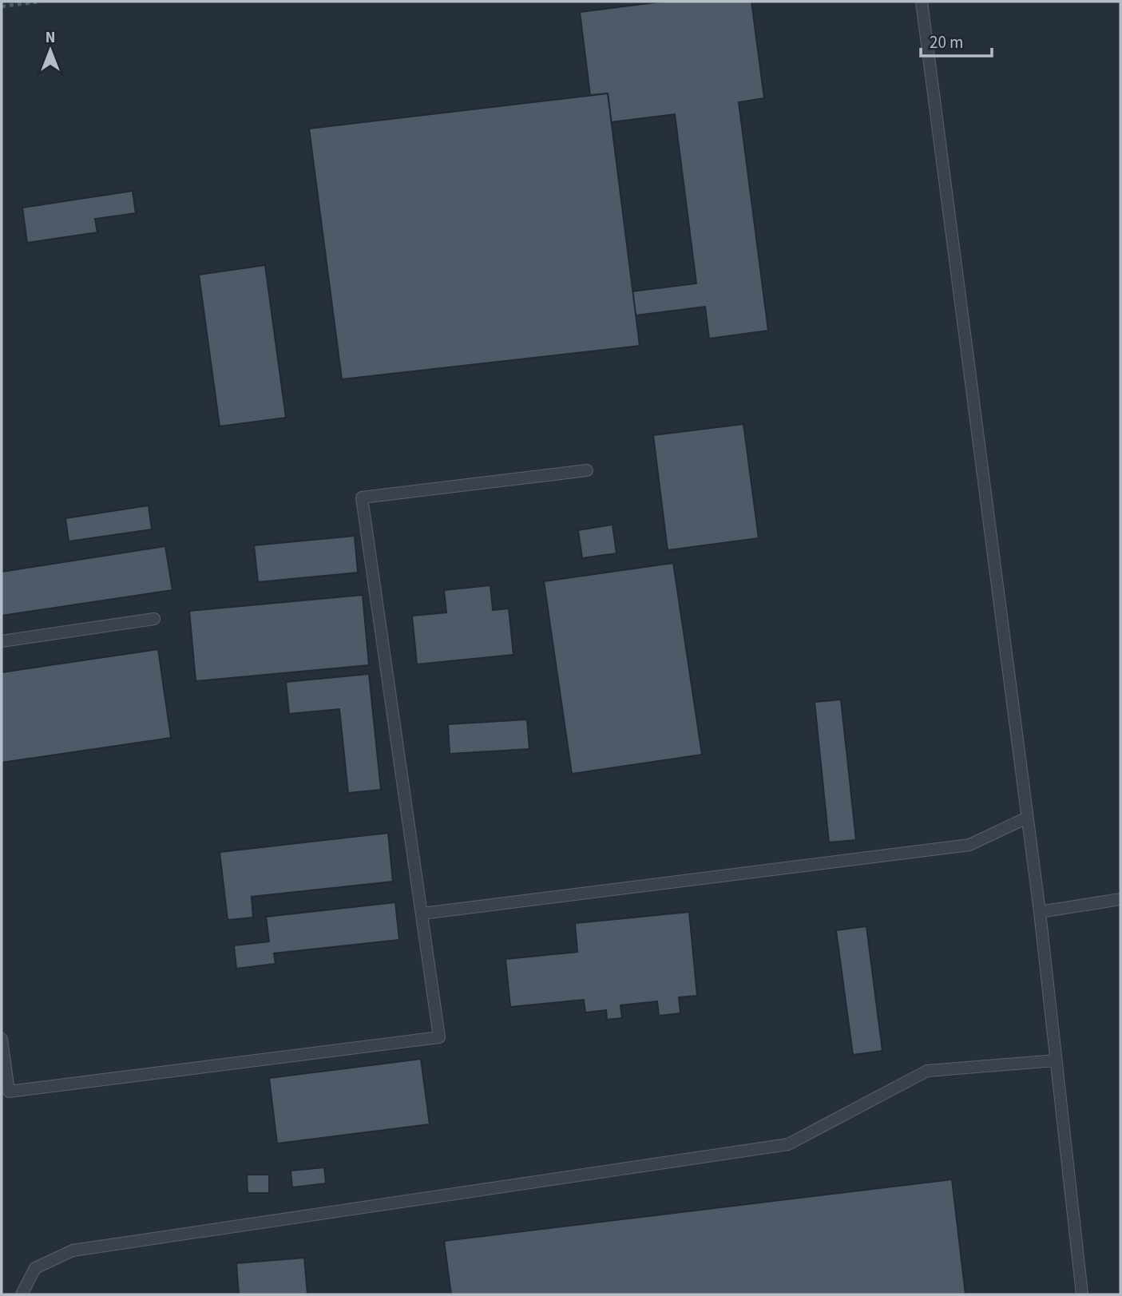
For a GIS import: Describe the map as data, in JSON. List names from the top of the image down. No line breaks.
{"scale_bar":"20 m","north":"top"}
